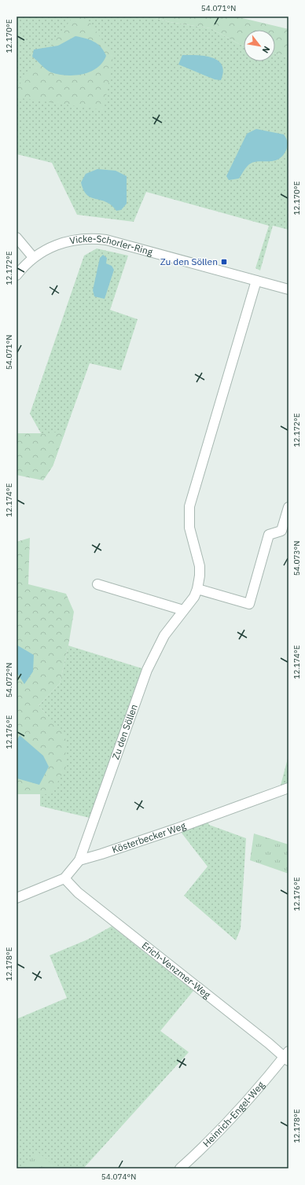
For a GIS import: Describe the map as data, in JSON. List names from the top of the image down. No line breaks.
{"streets":{"street":["Vicke-Schorler-Ring","Zu den Söllen","Kösterbecker Weg","Erich-Venzmer-Weg","Heinrich-Engel-Weg"]},"crossings":[["Vicke-Schorler-Ring","Zu den Söllen"],["Zu den Söllen","Kösterbecker Weg"],["Erich-Venzmer-Weg","Heinrich-Engel-Weg"]],"places":{"transit":["Zu den Söllen"]},"north":"bottom right","coordinates":["54.071°N","12.170°E","12.172°E","12.174°E","54.073°N","54.072°N","12.176°E","12.178°E","54.074°N"]}
